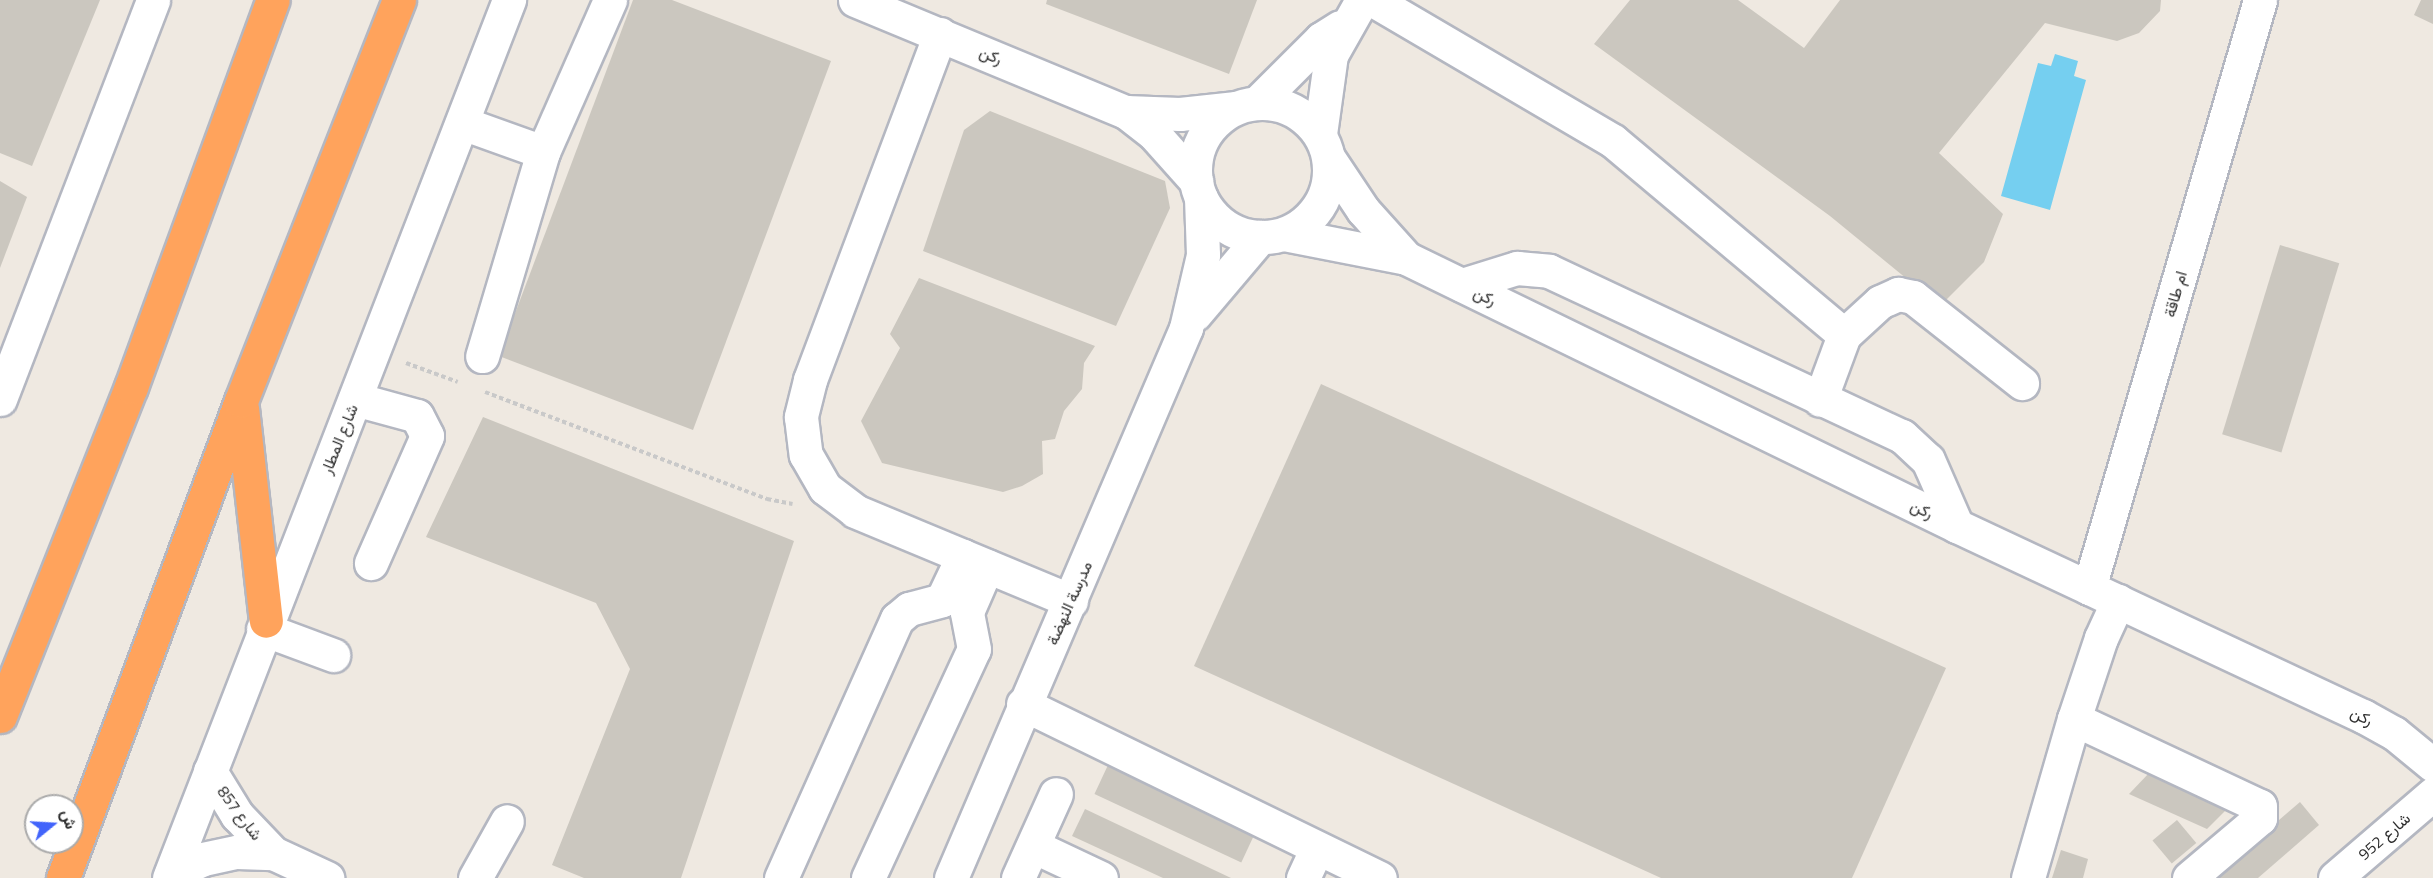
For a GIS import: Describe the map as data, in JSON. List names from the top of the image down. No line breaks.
{"streets":{"street":["ركن","ام طاقة","شارع المطار","مدرسة النهضة","شارع 857","شارع 952"]},"crossings":[["ركن","ام طاقة"],["ركن","مدرسة النهضة"],["شارع المطار","شارع 857"]],"north":"right"}
